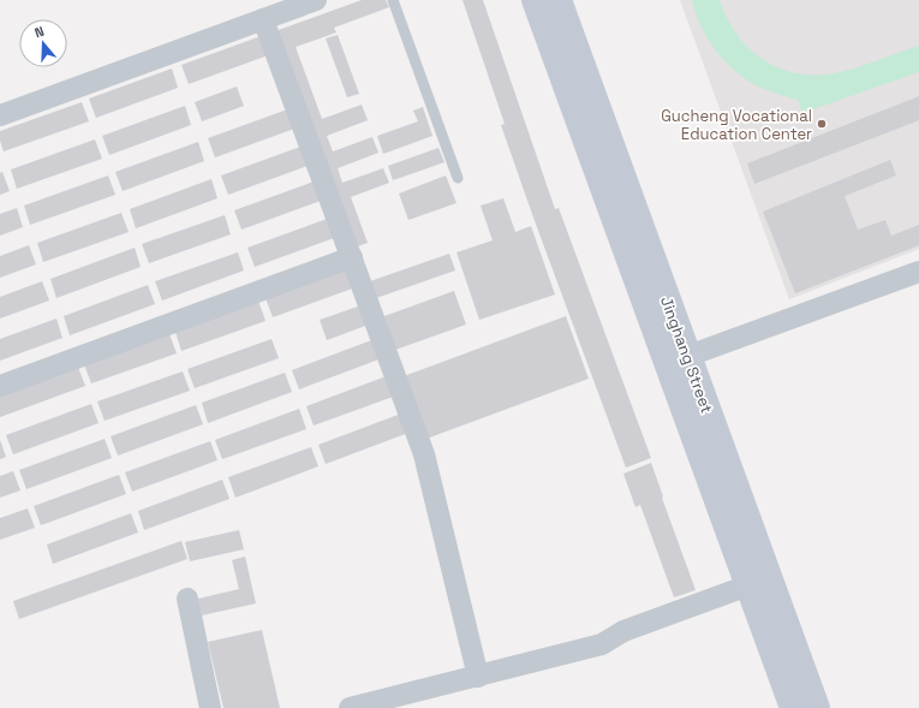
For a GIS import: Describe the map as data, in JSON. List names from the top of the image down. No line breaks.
{"streets":{"main road":["Jinghang Street"]},"places":["Gucheng Vocational Education Center"],"north":"top"}
